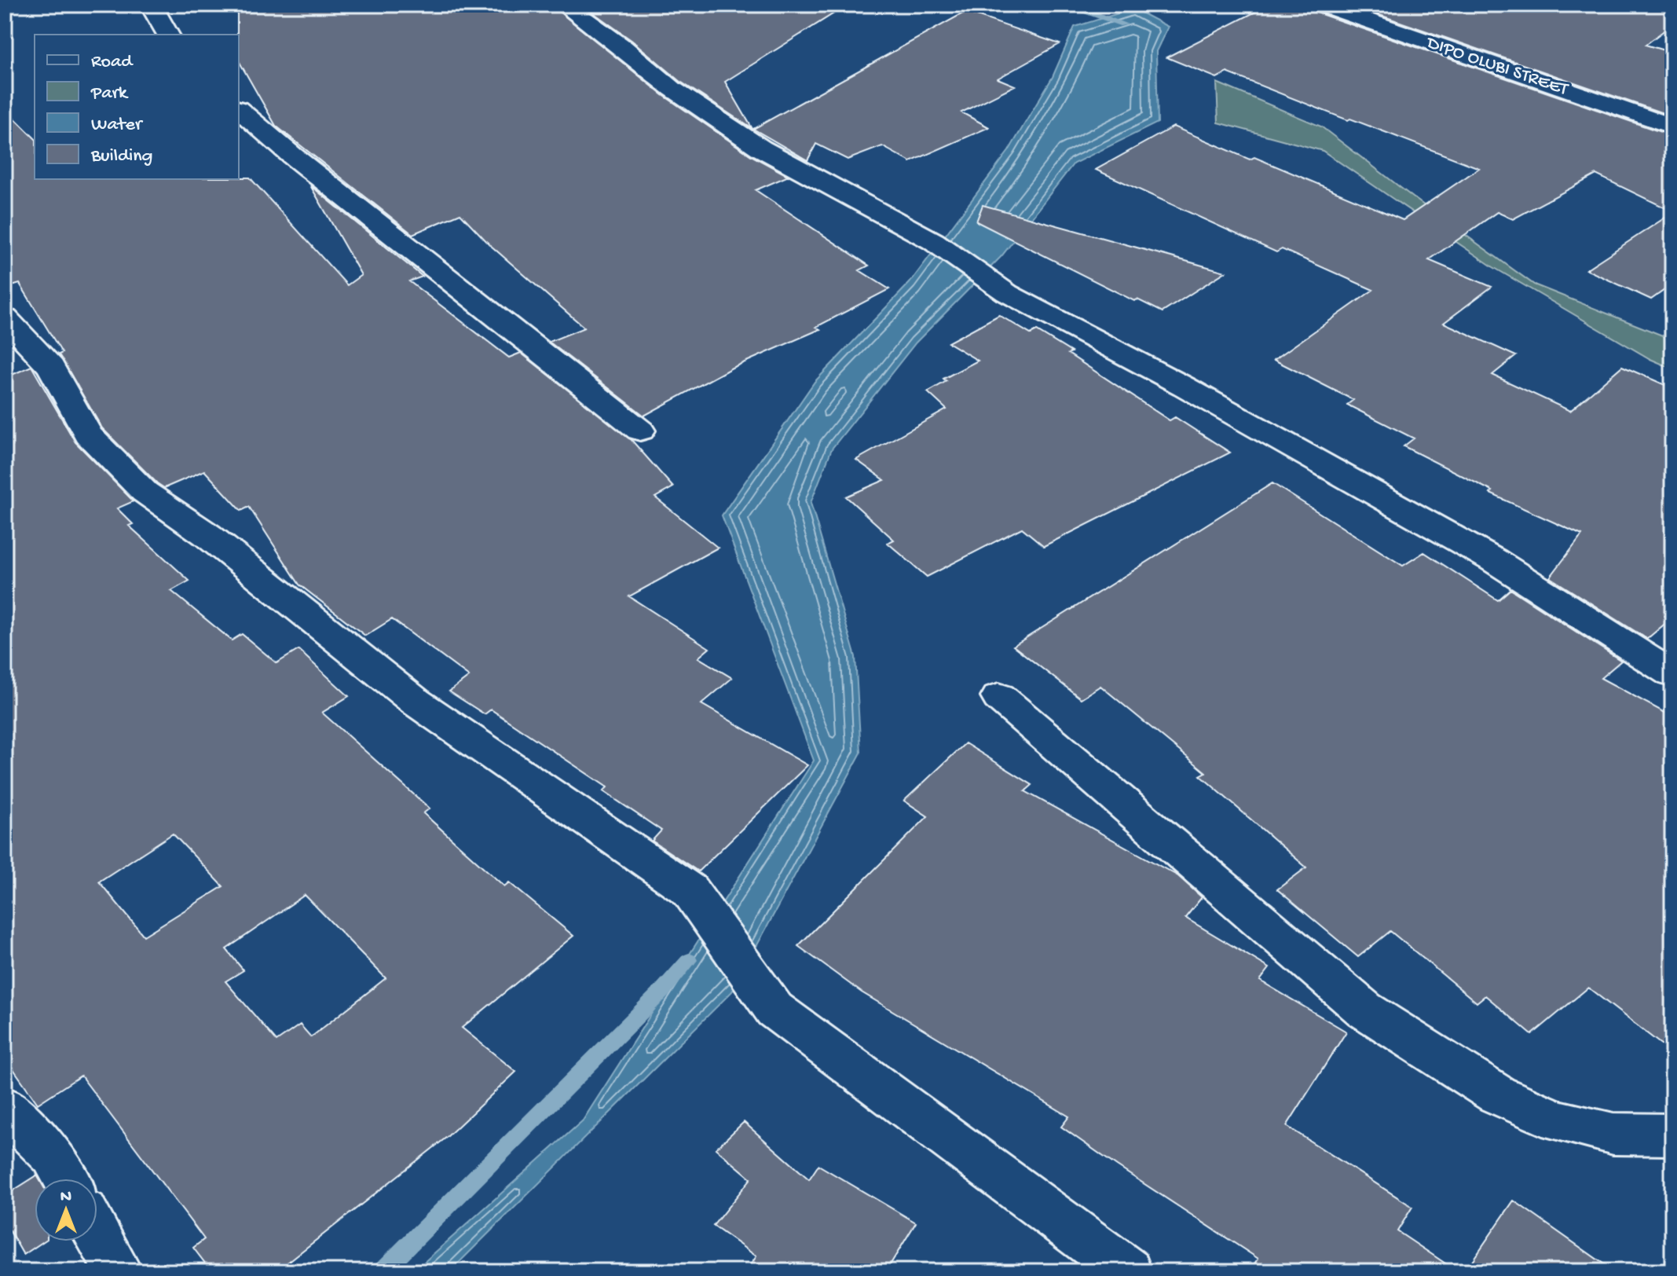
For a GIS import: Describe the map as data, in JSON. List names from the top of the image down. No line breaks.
{"streets":{"street":["DIPO OLUBI STREET"]},"legend":["Road","Park","Water","Building"],"north":"top"}
